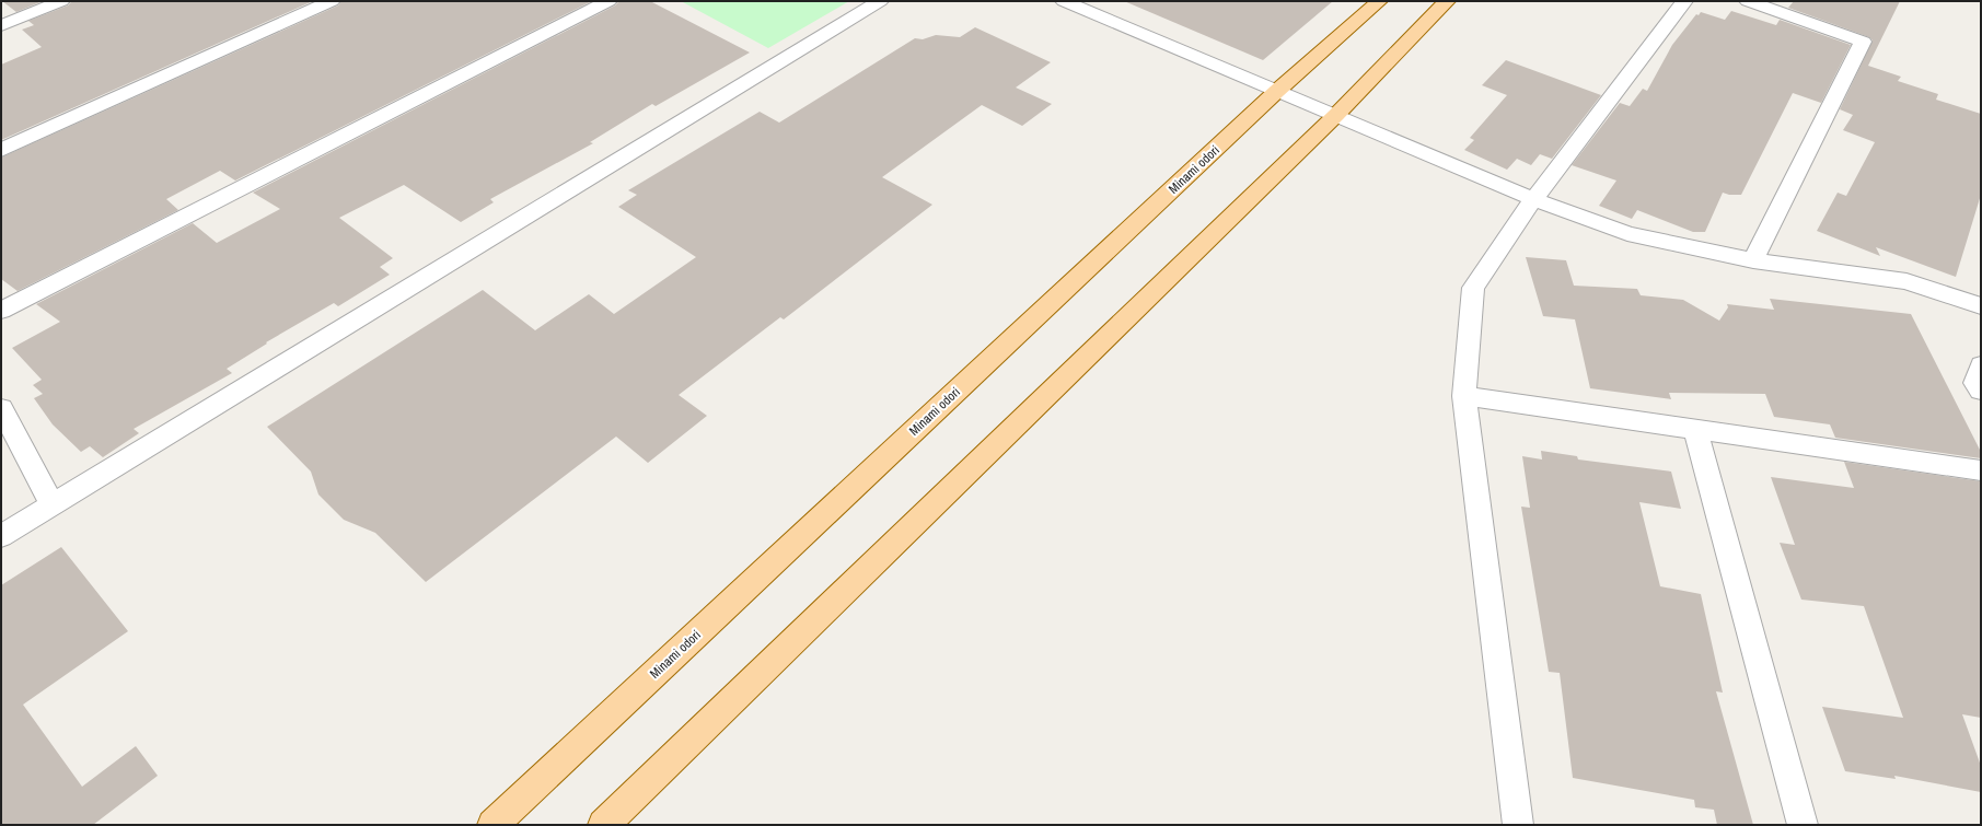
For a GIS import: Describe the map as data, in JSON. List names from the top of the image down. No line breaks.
{"streets":{"main road":["Minami odori"]}}
